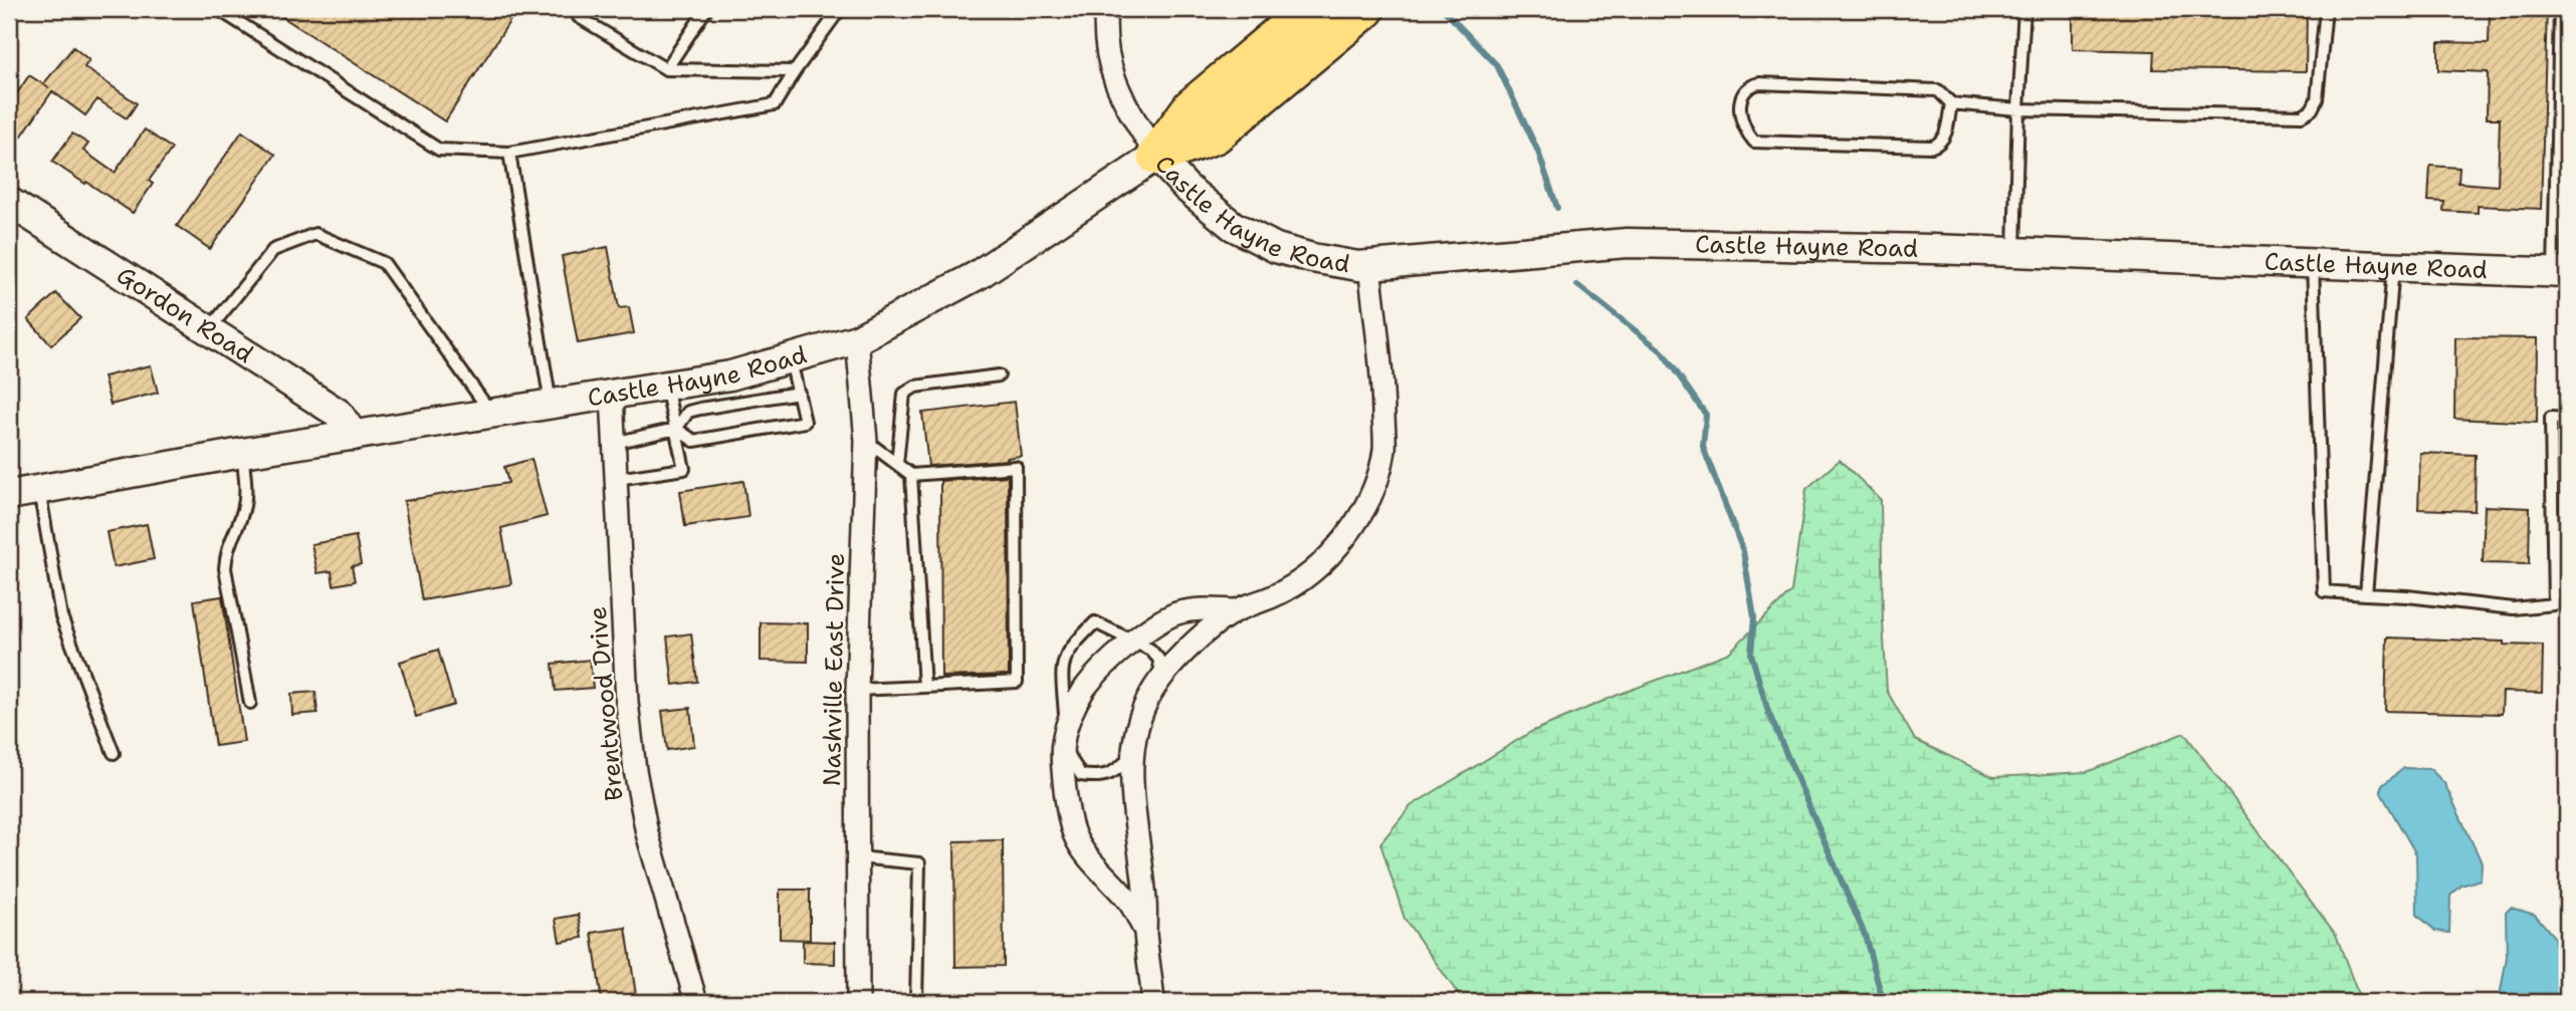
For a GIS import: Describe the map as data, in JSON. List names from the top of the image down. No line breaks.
{"streets":{"main road":["Castle Hayne Road","Gordon Road"],"street":["Nashville East Drive","Brentwood Drive"]},"crossings":[["Castle Hayne Road","Gordon Road"],["Castle Hayne Road","Nashville East Drive"],["Castle Hayne Road","Brentwood Drive"]]}
